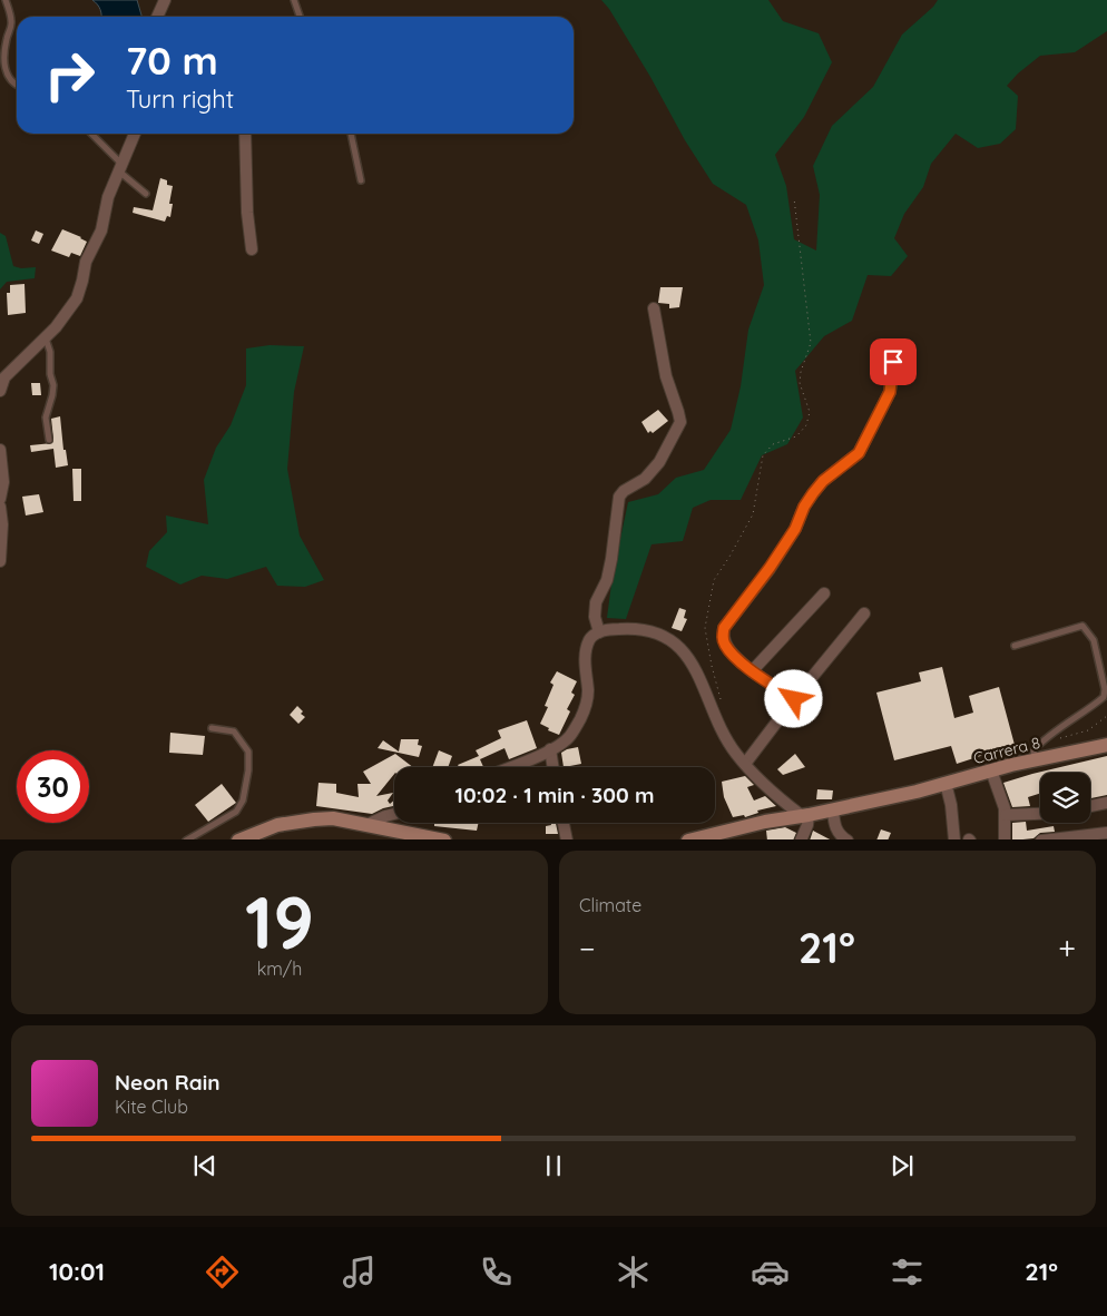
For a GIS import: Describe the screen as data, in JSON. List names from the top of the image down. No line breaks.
{"streets":{"street":["Carrera 8"]},"page":{"turn":["70 m","Turn right"],"limit":"30","trip":"10:02 · 1 min · 300 m","tile":[["19","km/h"],"Climate"],"heat":["−","21°","+"],"song":["Neon Rain","Kite Club"],"tabs":["10:01","21°"]}}
